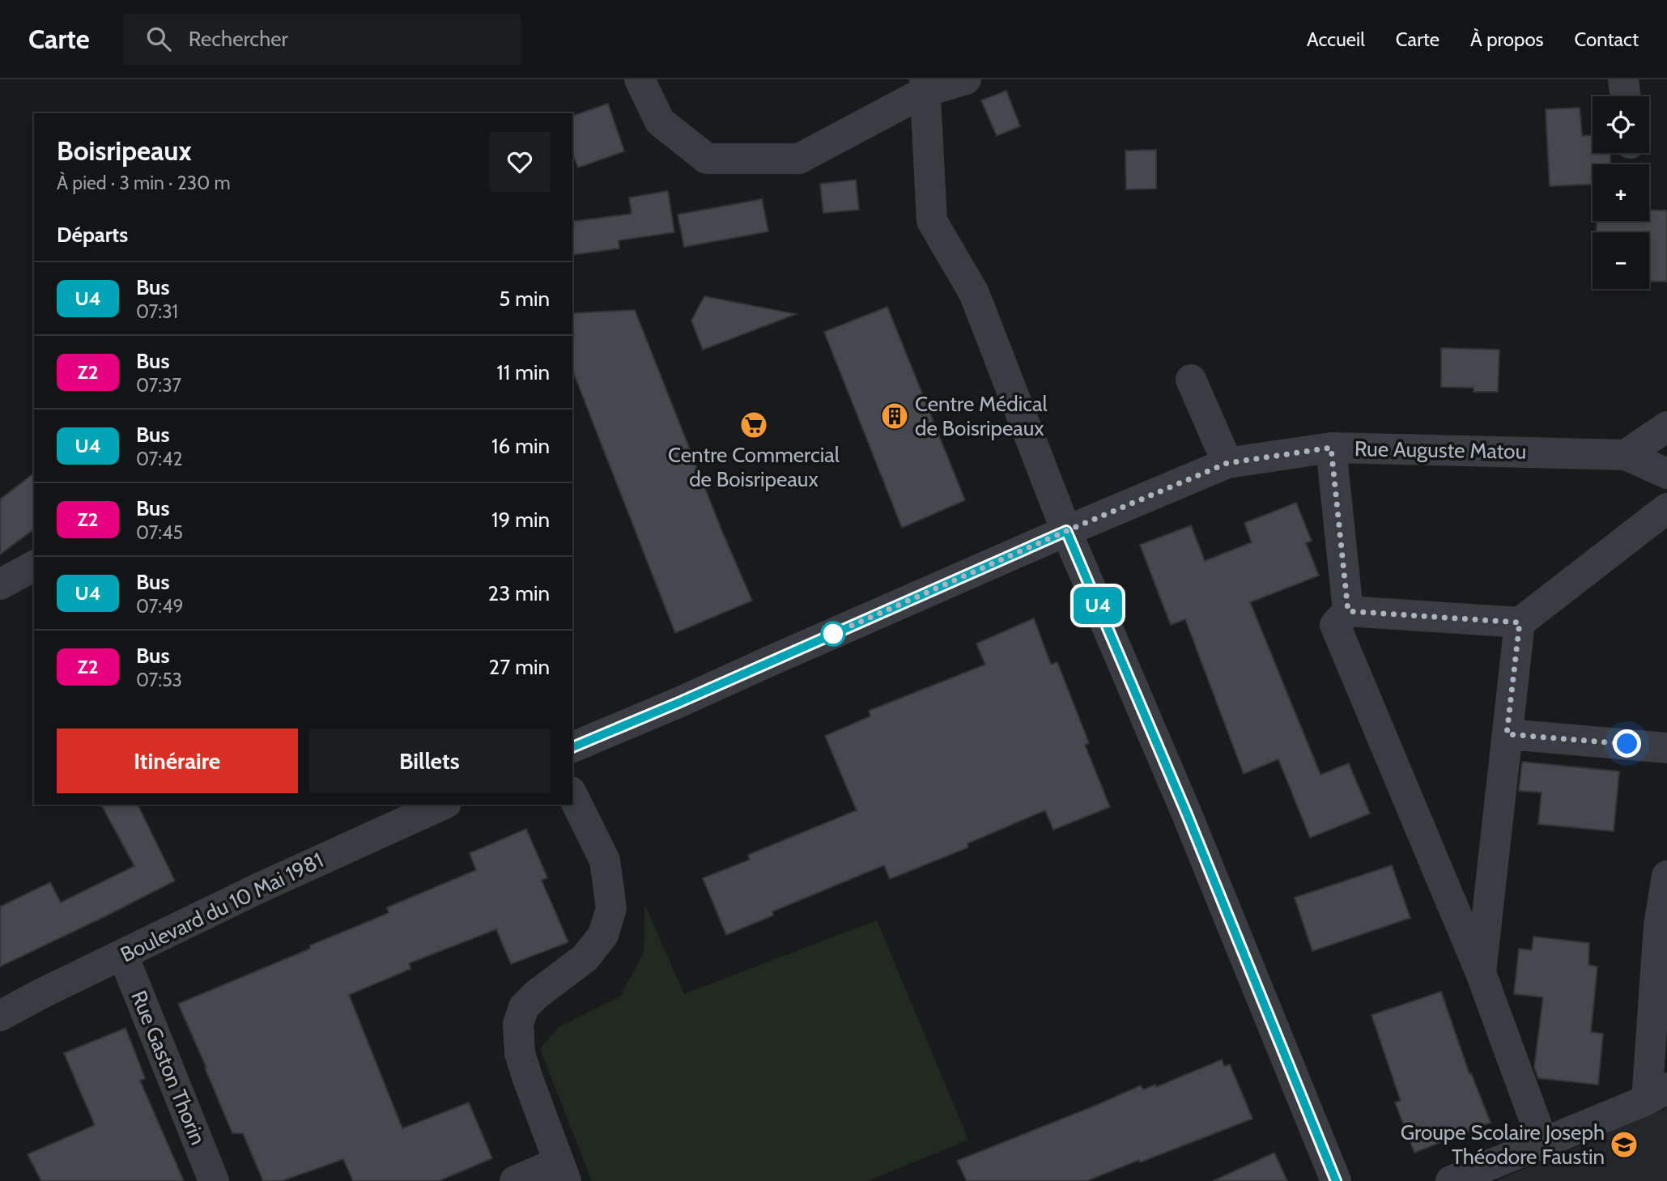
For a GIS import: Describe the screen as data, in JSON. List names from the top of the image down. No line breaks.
{"streets":{"street":["Rue Auguste Matou","Boulevard du 10 Mai 1981","Rue Gaston Thorin"]},"crossings":[["Boulevard du 10 Mai 1981","Rue Gaston Thorin"]],"places":{"building":["Centre Médical de Boisripeaux"],"supermarket":["Centre Commercial de Boisripeaux"],"school or university":["Groupe Scolaire Joseph Théodore Faustin"]},"lines":["bus line U4"],"page":{"header":"Carte","search":"Rechercher","nav":["Accueil","Carte","À propos","Contact"],"on_map":"U4","map_buttons":["+","−"],"heading":[["Boisripeaux","À pied · 3 min · 230 m"],"Départs"],"list":[{"mark":"U4","name":"Bus","note":"07:31","value":"5 min"},{"mark":"Z2","name":"Bus","note":"07:37","value":"11 min"},{"mark":"U4","name":"Bus","note":"07:42","value":"16 min"},{"mark":"Z2","name":"Bus","note":"07:45","value":"19 min"},{"mark":"U4","name":"Bus","note":"07:49","value":"23 min"},{"mark":"Z2","name":"Bus","note":"07:53","value":"27 min"}],"buttons":["Itinéraire","Billets"]}}
